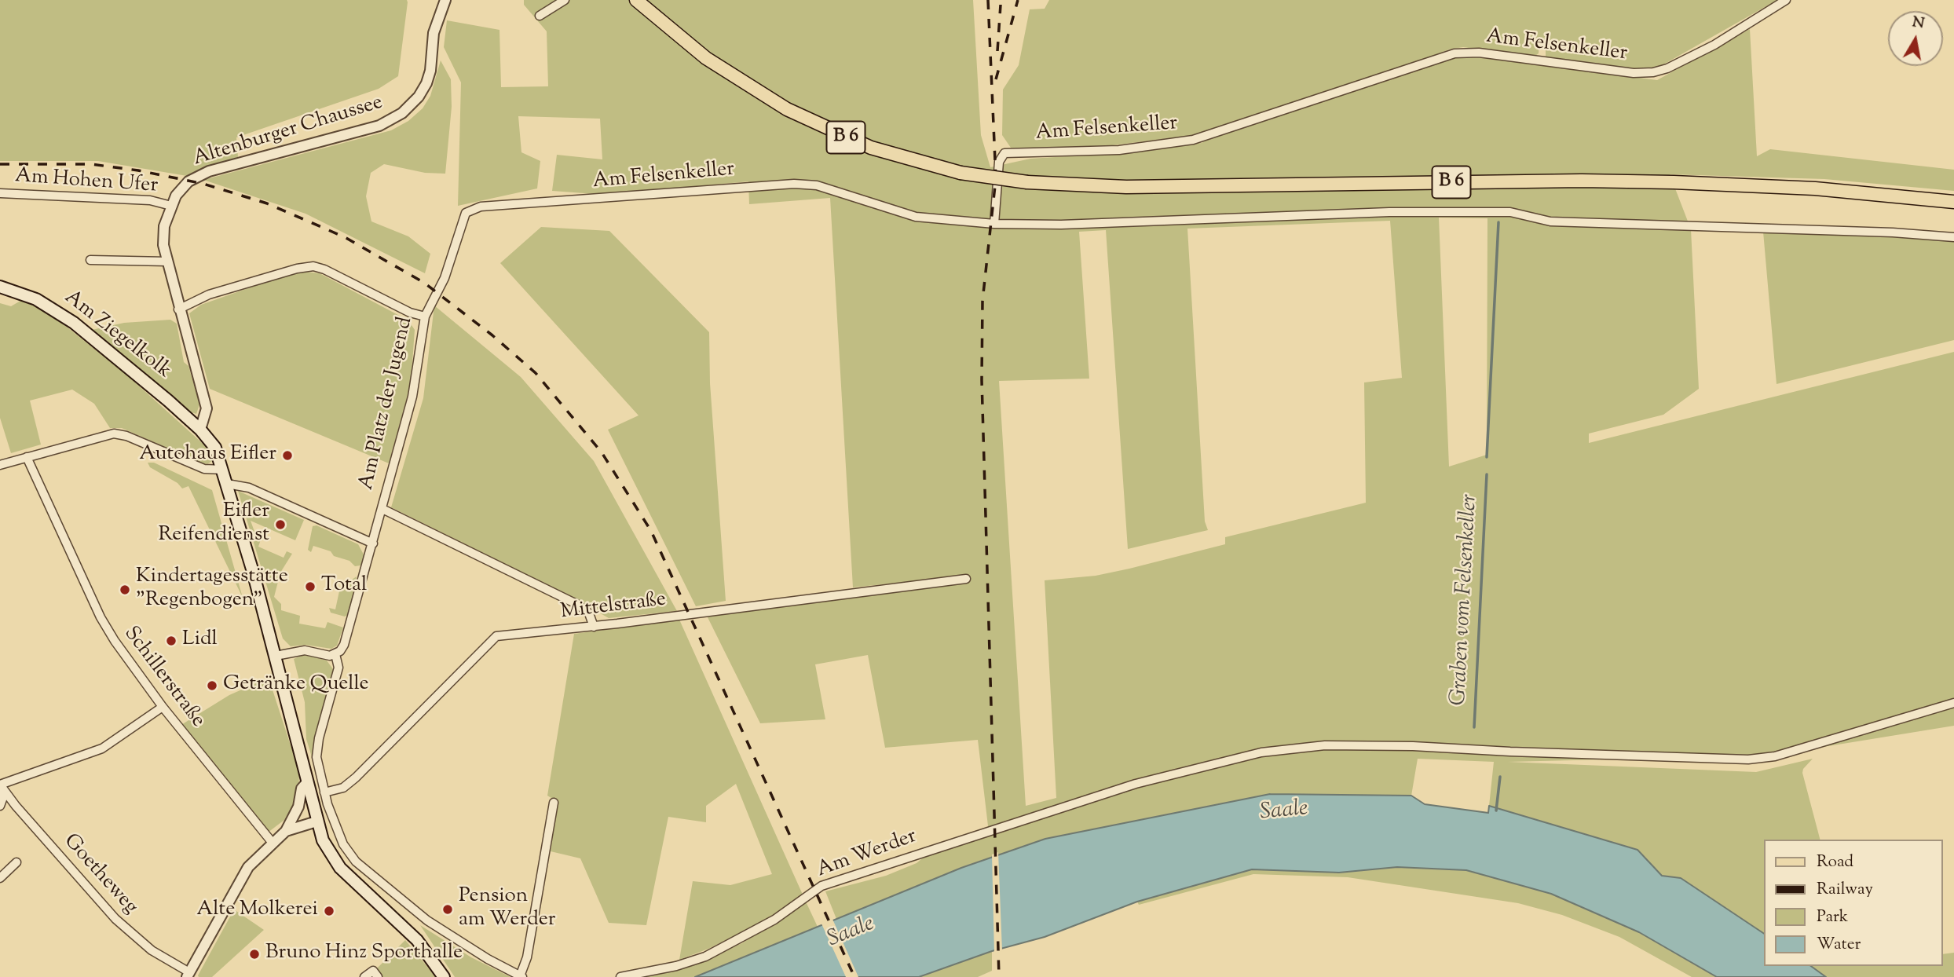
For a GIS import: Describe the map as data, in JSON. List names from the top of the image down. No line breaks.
{"streets":{"main road":["B 6","Am Ziegelkolk"],"street":["Am Felsenkeller","Altenburger Chaussee","Am Hohen Ufer","Am Platz der Jugend","Mittelstraße","Schillerstraße","Am Werder","Goetheweg"]},"crossings":[["Am Felsenkeller","Am Platz der Jugend"],["Altenburger Chaussee","Am Hohen Ufer"],["Altenburger Chaussee","Am Ziegelkolk"],["Am Platz der Jugend","Mittelstraße"]],"water":["Graben vom Felsenkeller","Saale"],"places":["Autohaus Eifler","Eifler Reifendienst","Total","Kindertagesstätte \"Regenbogen\"","Lidl","Getränke Quelle","Pension am Werder","Alte Molkerei","Bruno Hinz Sporthalle"],"legend":["Road","Railway","Park","Water"],"north":"top"}
